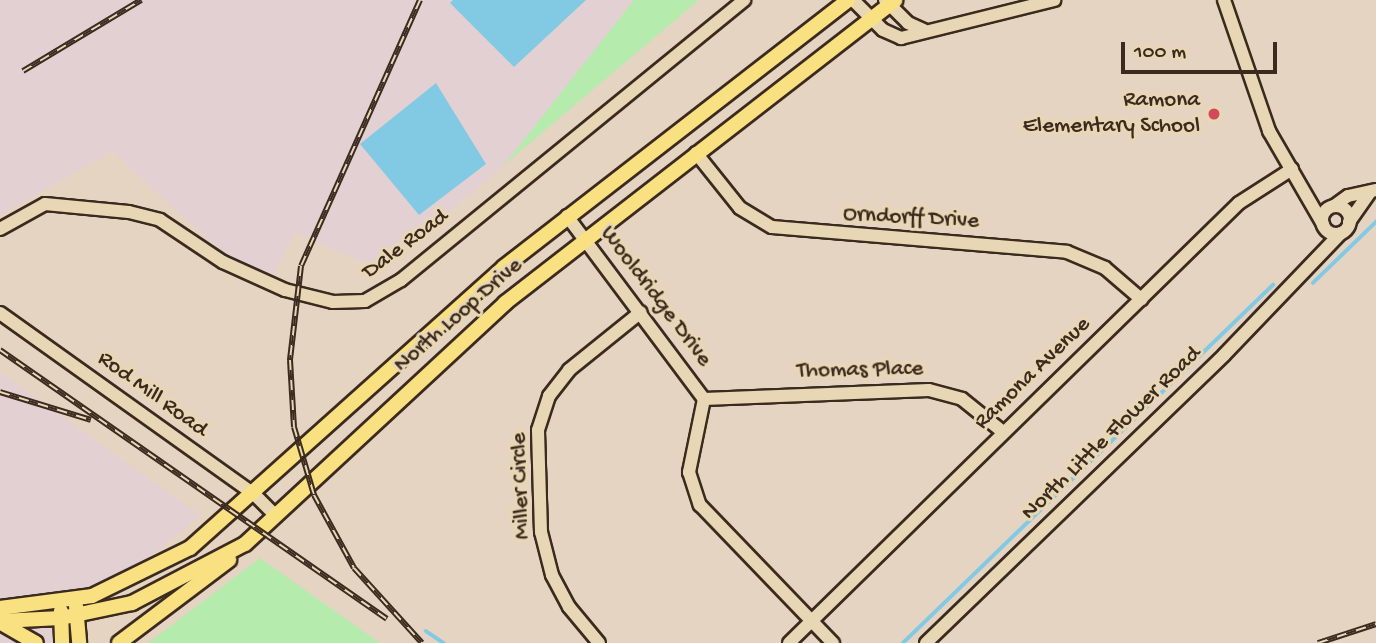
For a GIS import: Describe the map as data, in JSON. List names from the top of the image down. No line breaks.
{"streets":{"main road":["North Loop Drive"],"street":["Orndorff Drive","Dale Road","Wooldridge Drive","Thomas Place","Ramona Avenue","Rod Mill Road","North Little Flower Road","Miller Circle"]},"crossings":[["Orndorff Drive","North Loop Drive"],["Orndorff Drive","Ramona Avenue"],["Wooldridge Drive","North Loop Drive"],["Wooldridge Drive","Thomas Place"],["Wooldridge Drive","Ramona Avenue"],["Wooldridge Drive","Miller Circle"],["North Loop Drive","Rod Mill Road"],["Thomas Place","Ramona Avenue"]],"places":["Ramona Elementary School"],"scale_bar":"100 m"}
